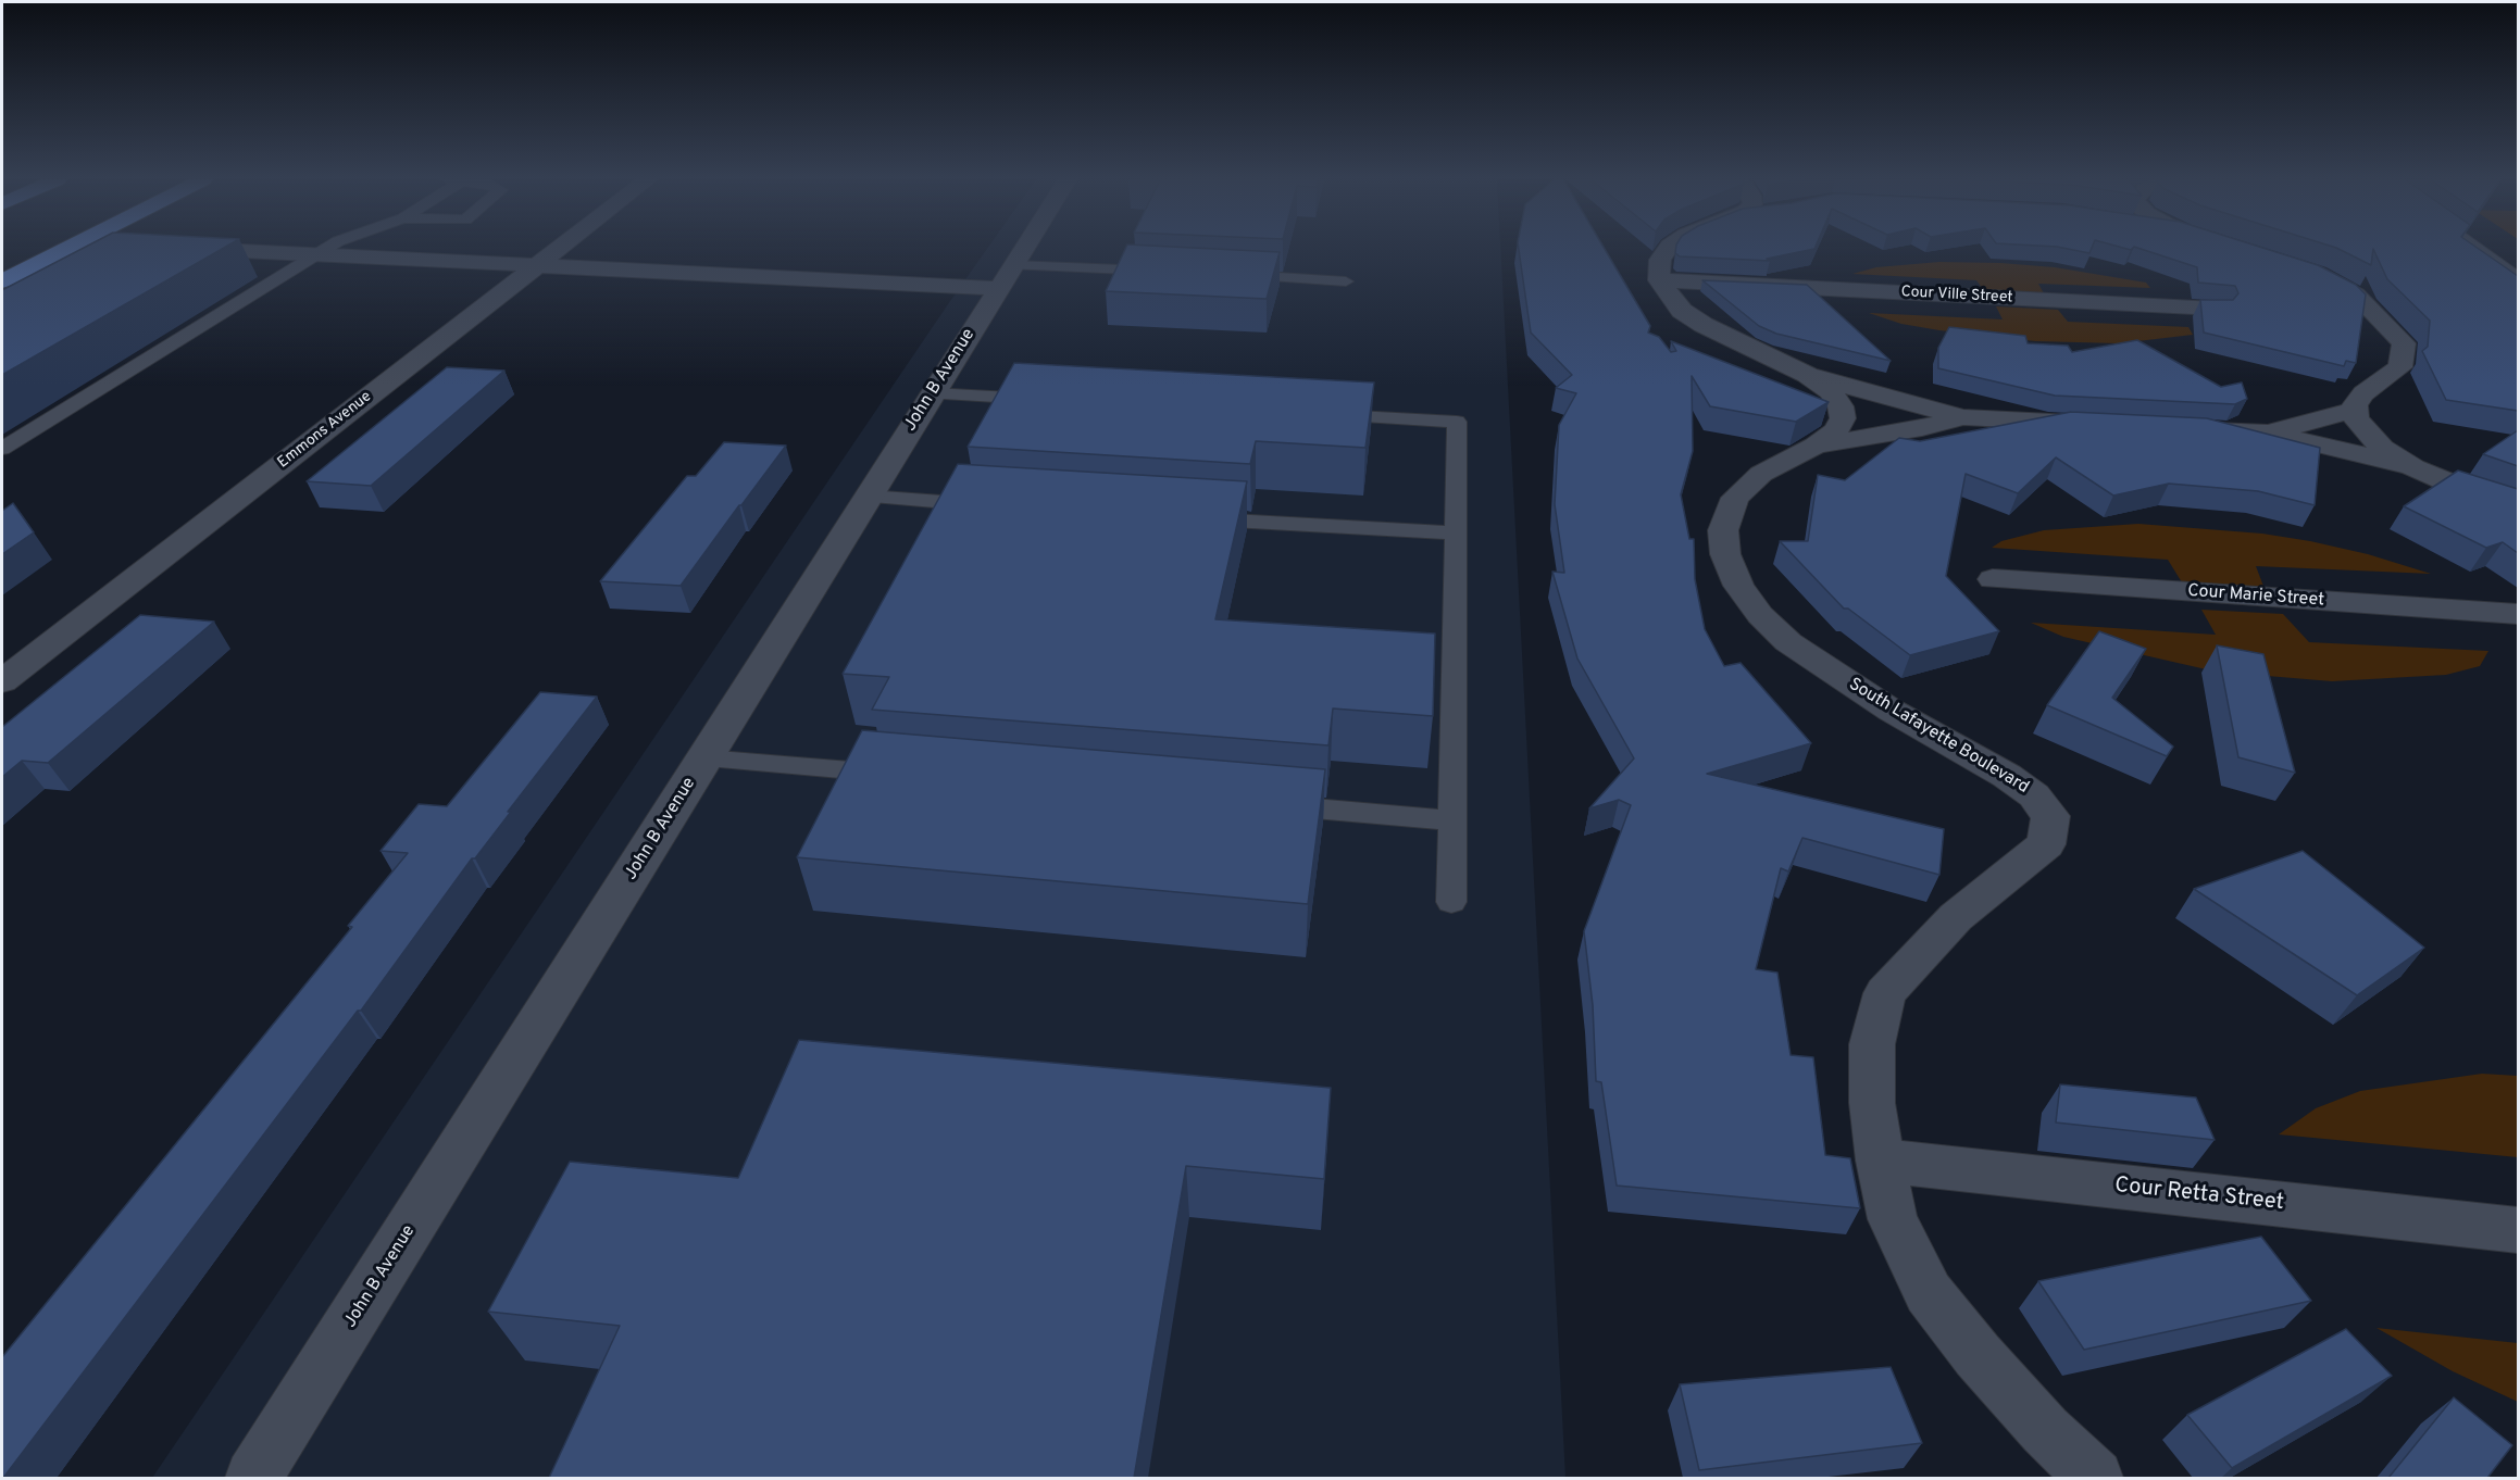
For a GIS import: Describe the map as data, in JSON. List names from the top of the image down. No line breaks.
{"streets":{"street":["Cour Ville Street","John B Avenue","Emmons Avenue","Cour Marie Street","South Lafayette Boulevard","Cour Retta Street"]},"crossings":[["Cour Ville Street","South Lafayette Boulevard"],["South Lafayette Boulevard","Cour Retta Street"]]}
